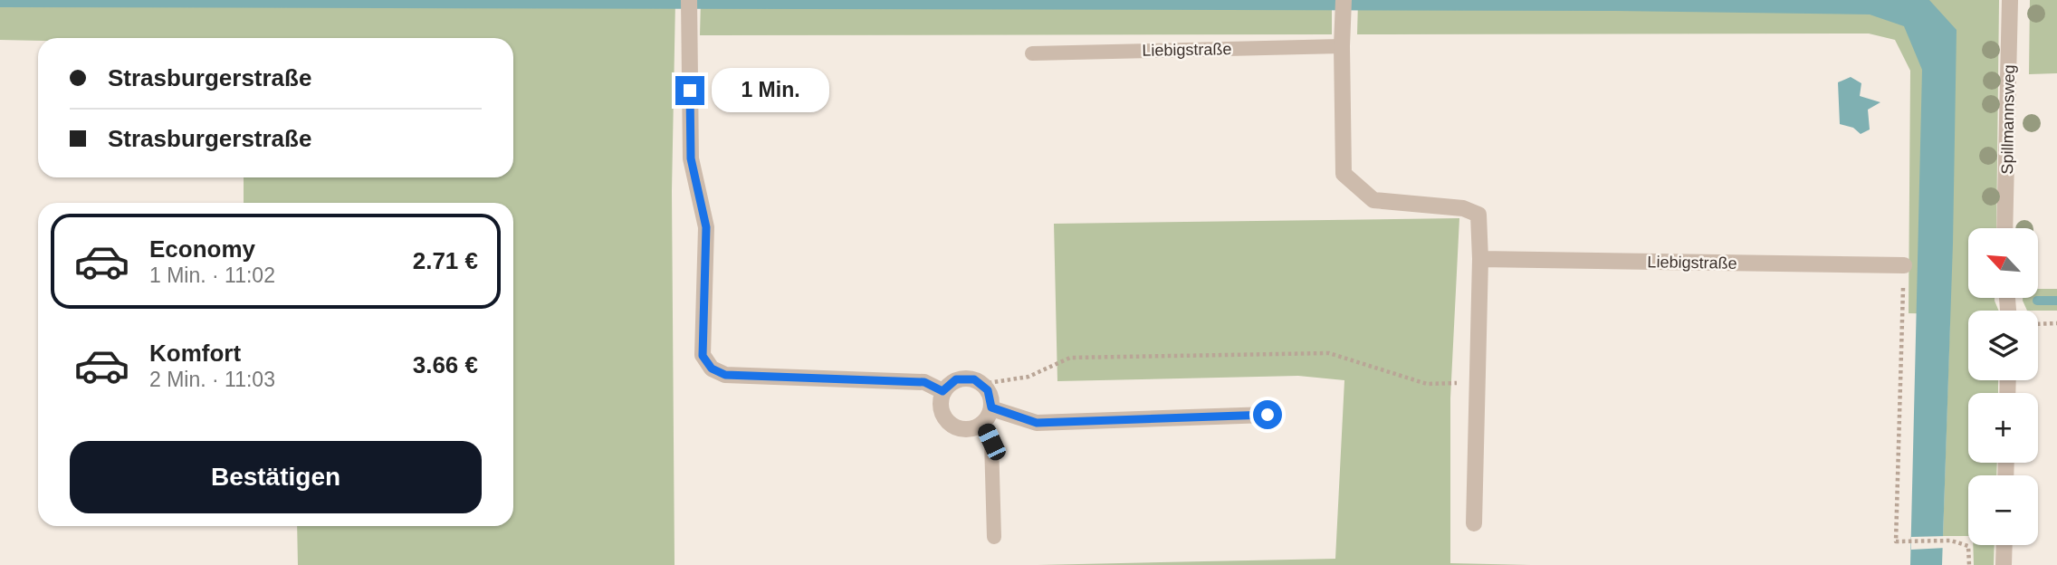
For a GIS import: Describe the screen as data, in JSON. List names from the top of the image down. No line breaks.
{"streets":{"street":["Liebigstraße","Spillmannsweg"]},"north":"top left","page":{"banner":["Strasburgerstraße","Strasburgerstraße"],"bubble":"1 Min.","list":[{"name":"Economy","note":"1 Min. · 11:02","value":"2.71 €"},{"name":"Komfort","note":"2 Min. · 11:03","value":"3.66 €"}],"map_buttons":["+","−"],"buttons":"Bestätigen"}}
